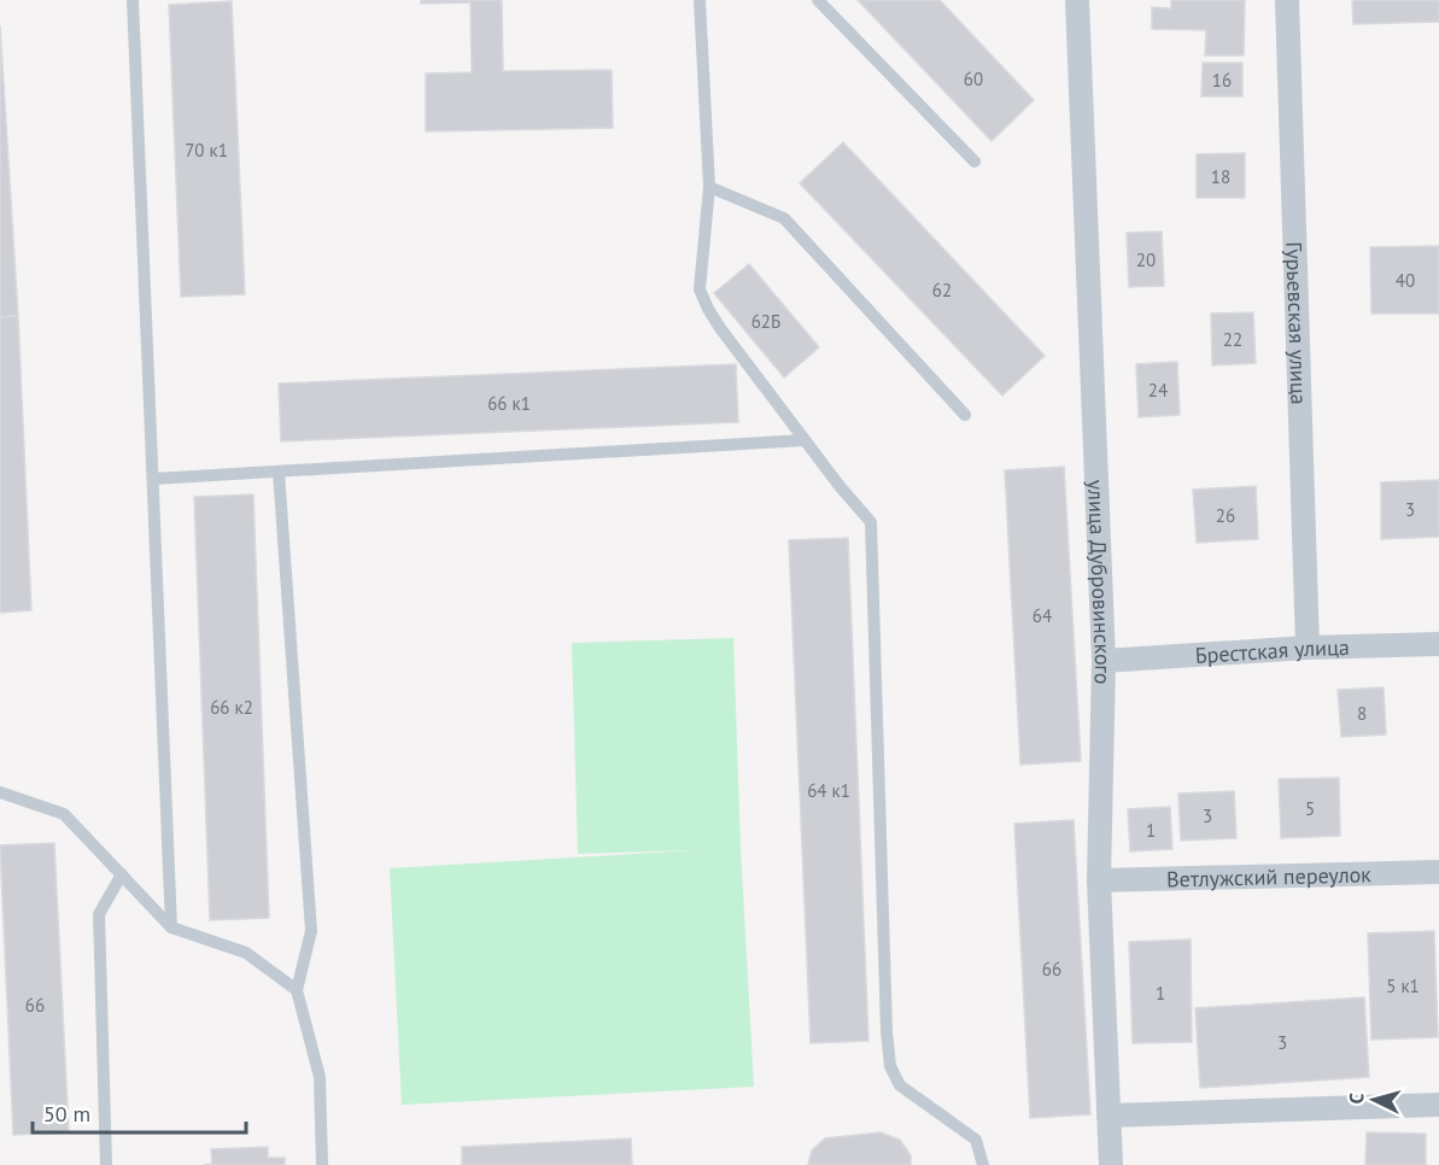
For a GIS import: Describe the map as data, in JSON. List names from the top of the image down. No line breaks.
{"streets":{"street":["Гурьевская улица","улица Дубровинского","Брестская улица","Ветлужский переулок"]},"crossings":[["Гурьевская улица","Брестская улица"],["улица Дубровинского","Брестская улица"],["улица Дубровинского","Ветлужский переулок"]],"house_numbers":["60","16","70 к1","18","20","40","62","62Б","22","24","66 к1","3","26","64","66 к2","8","64 к1","5","3","1","66","5 к1","1","66","3"],"scale_bar":"50 m","north":"left"}
